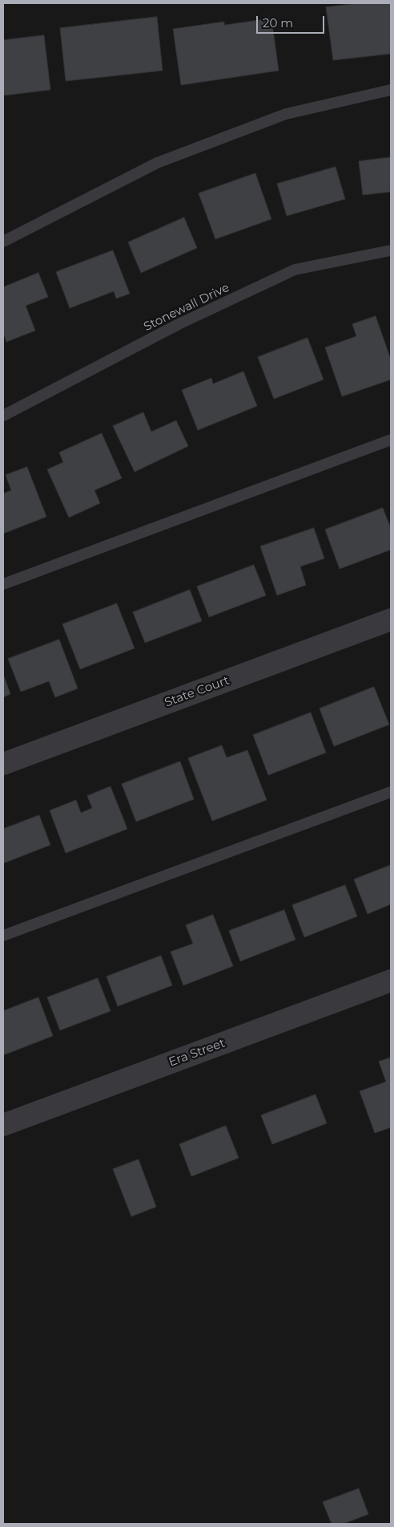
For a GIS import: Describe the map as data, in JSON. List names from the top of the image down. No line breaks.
{"streets":{"street":["State Court","Era Street"],"lane":["Stonewall Drive"]},"scale_bar":"20 m"}
